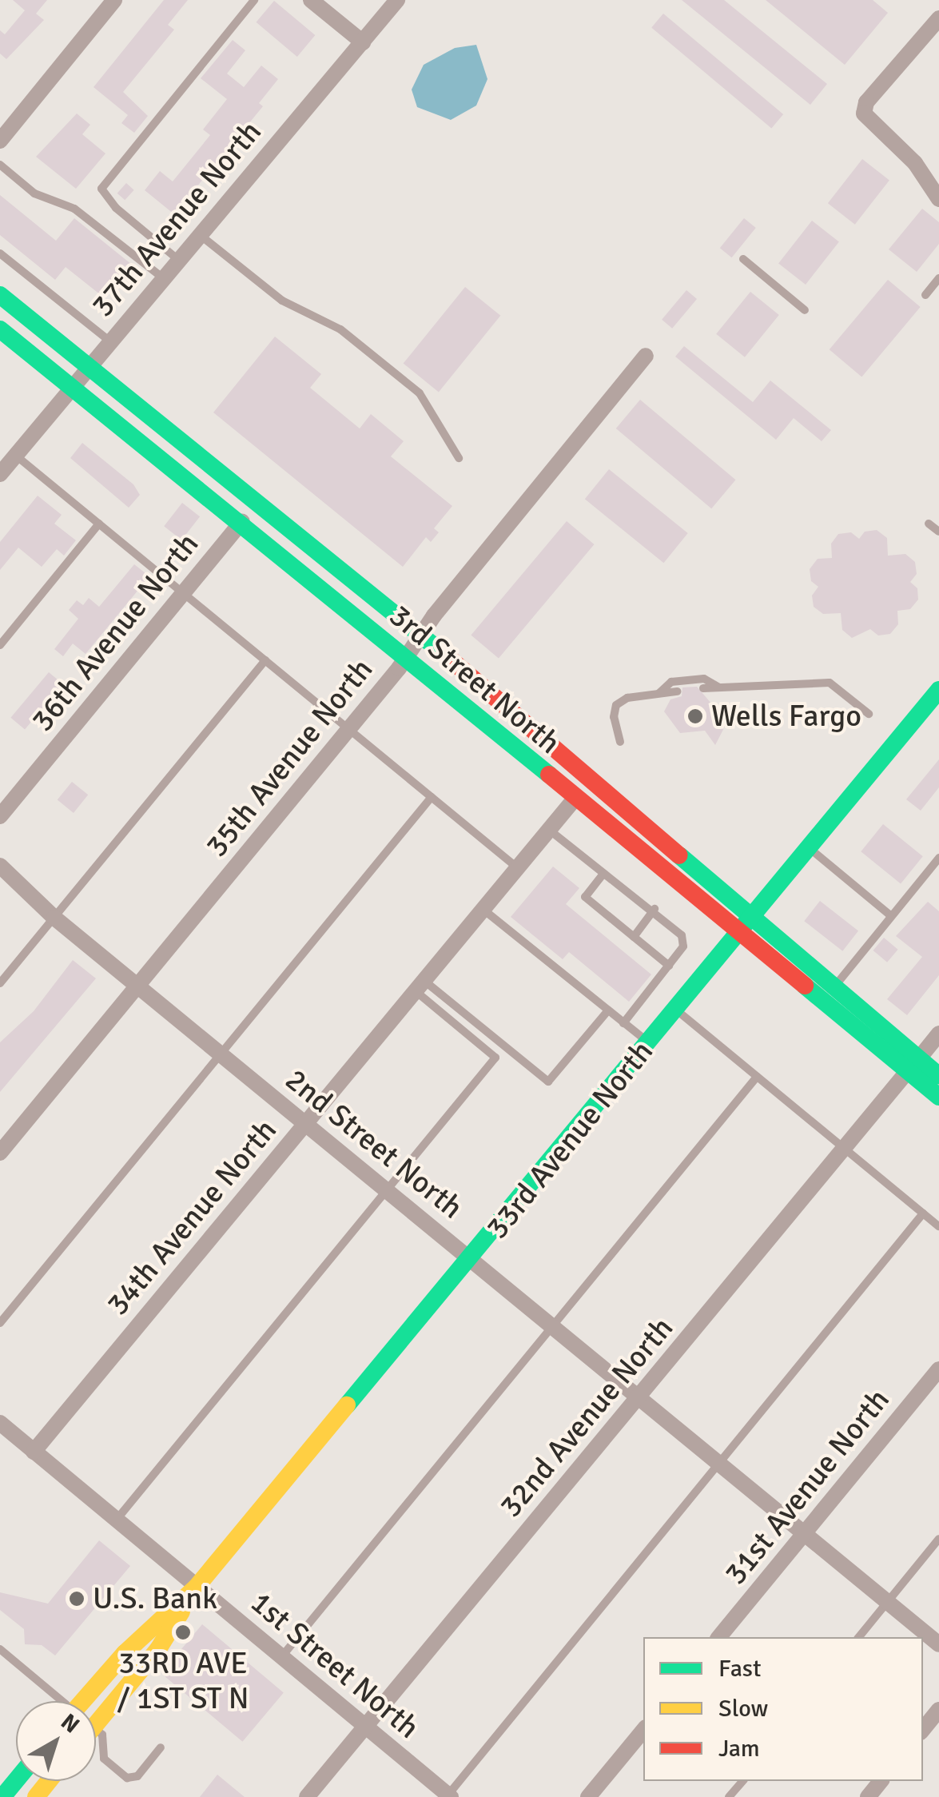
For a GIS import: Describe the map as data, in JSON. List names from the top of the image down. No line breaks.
{"streets":{"main road":["3rd Street North","33rd Avenue North"],"street":["37th Avenue North","36th Avenue North","35th Avenue North","2nd Street North","34th Avenue North","32nd Avenue North","31st Avenue North","1st Street North"]},"crossings":[["37th Avenue North","3rd Street North"],["36th Avenue North","3rd Street North"],["3rd Street North","35th Avenue North"],["3rd Street North","33rd Avenue North"],["3rd Street North","34th Avenue North"],["3rd Street North","32nd Avenue North"],["35th Avenue North","2nd Street North"],["33rd Avenue North","2nd Street North"],["33rd Avenue North","1st Street North"],["2nd Street North","34th Avenue North"],["2nd Street North","32nd Avenue North"],["2nd Street North","31st Avenue North"],["34th Avenue North","1st Street North"],["32nd Avenue North","1st Street North"]],"places":["Wells Fargo","U.S. Bank","33RD AVE / 1ST ST N"],"legend":["Fast","Slow","Jam"],"north":"top right"}
